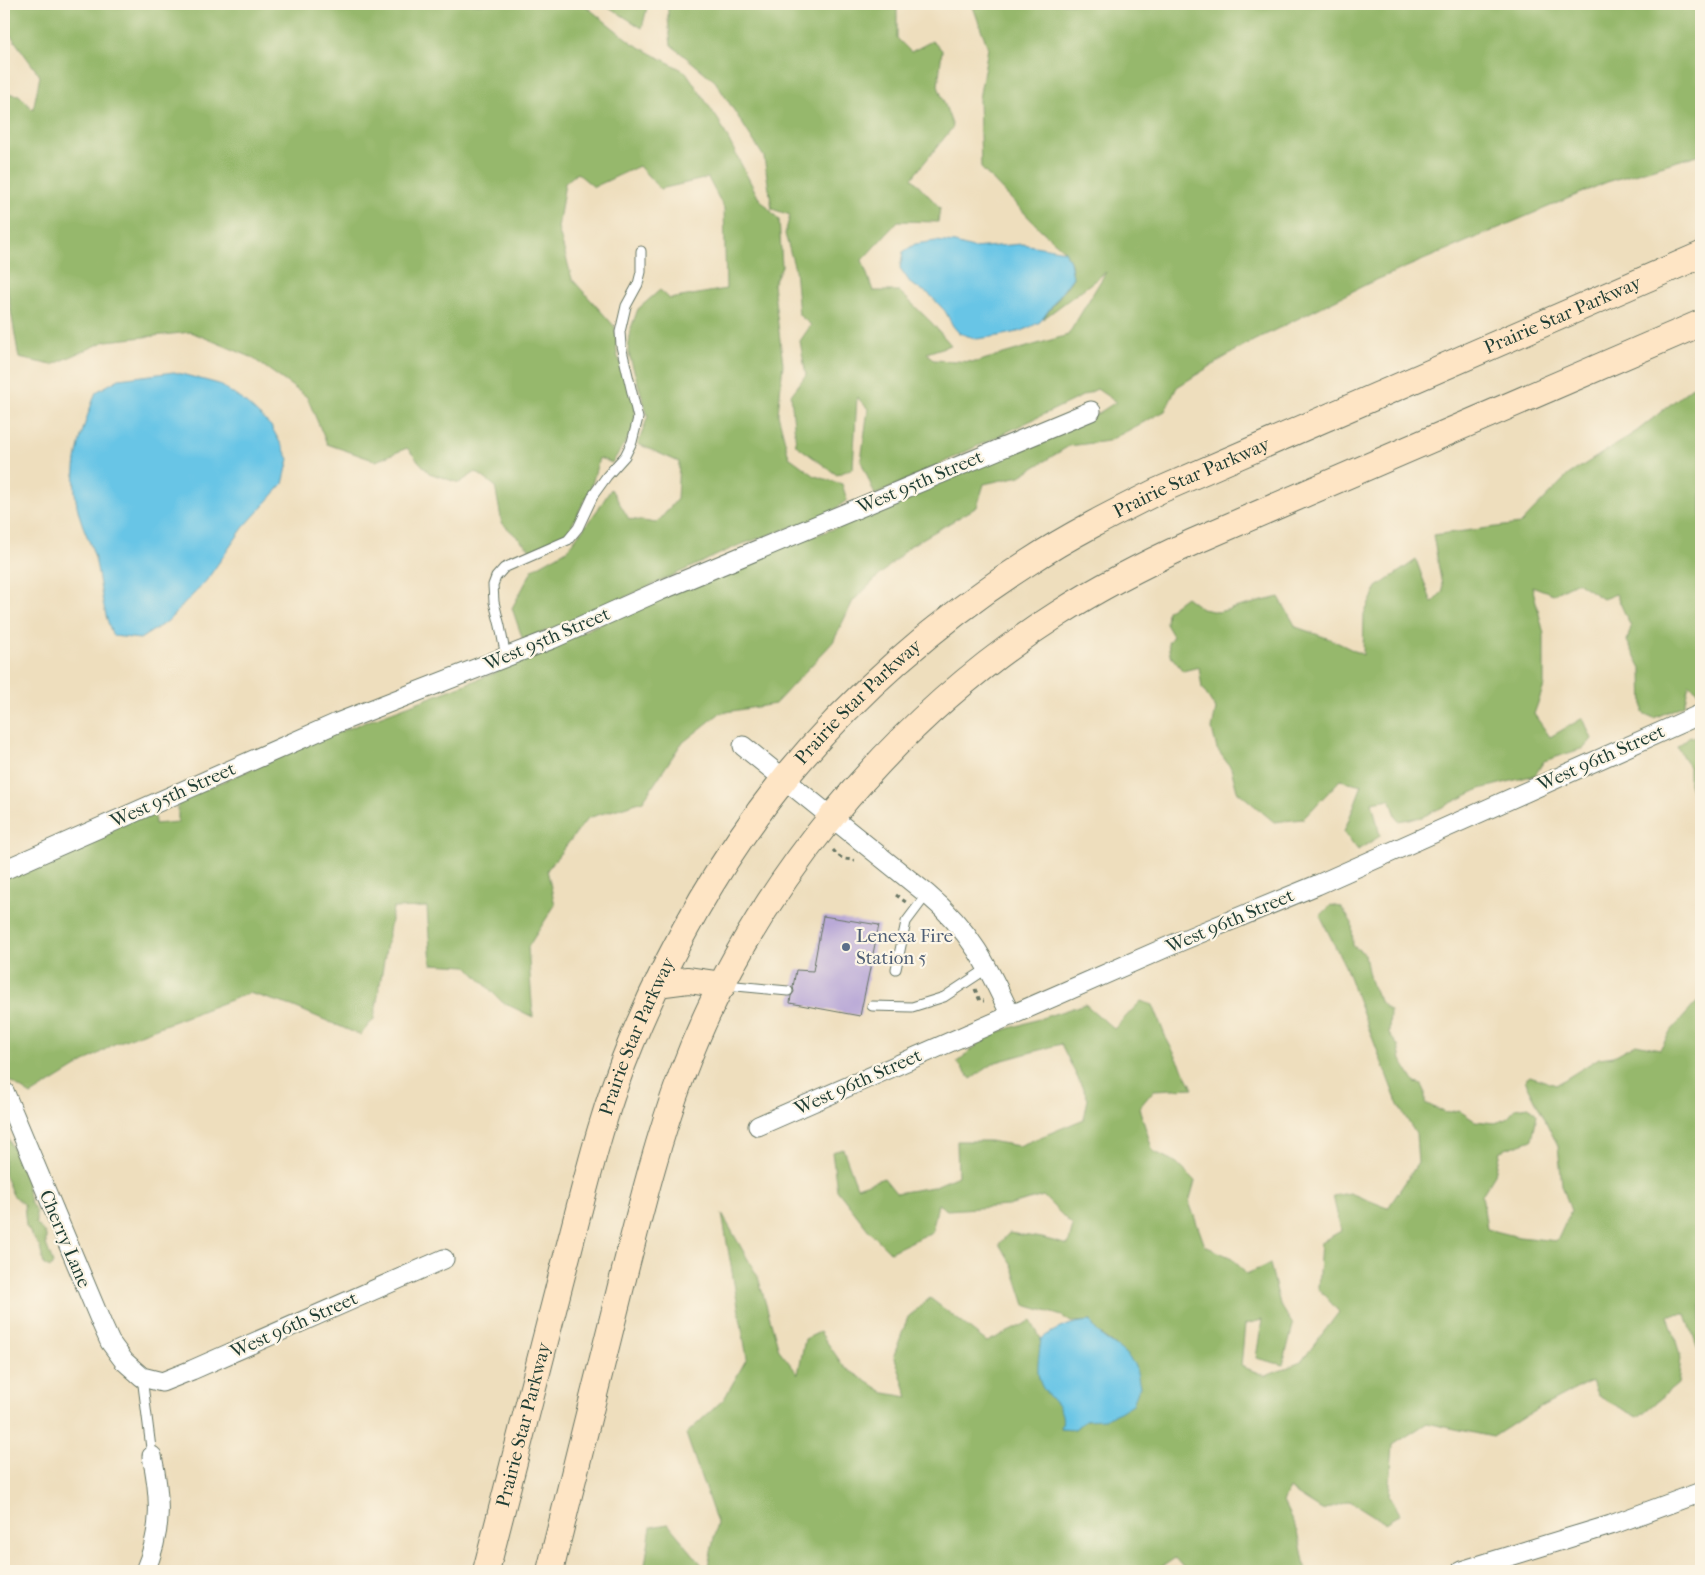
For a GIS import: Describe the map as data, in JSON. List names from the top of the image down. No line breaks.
{"streets":{"main road":["Prairie Star Parkway"],"street":["West 95th Street","West 96th Street","Cherry Lane"]},"crossings":[["West 96th Street","Cherry Lane"]],"places":["Lenexa Fire Station 5"]}
